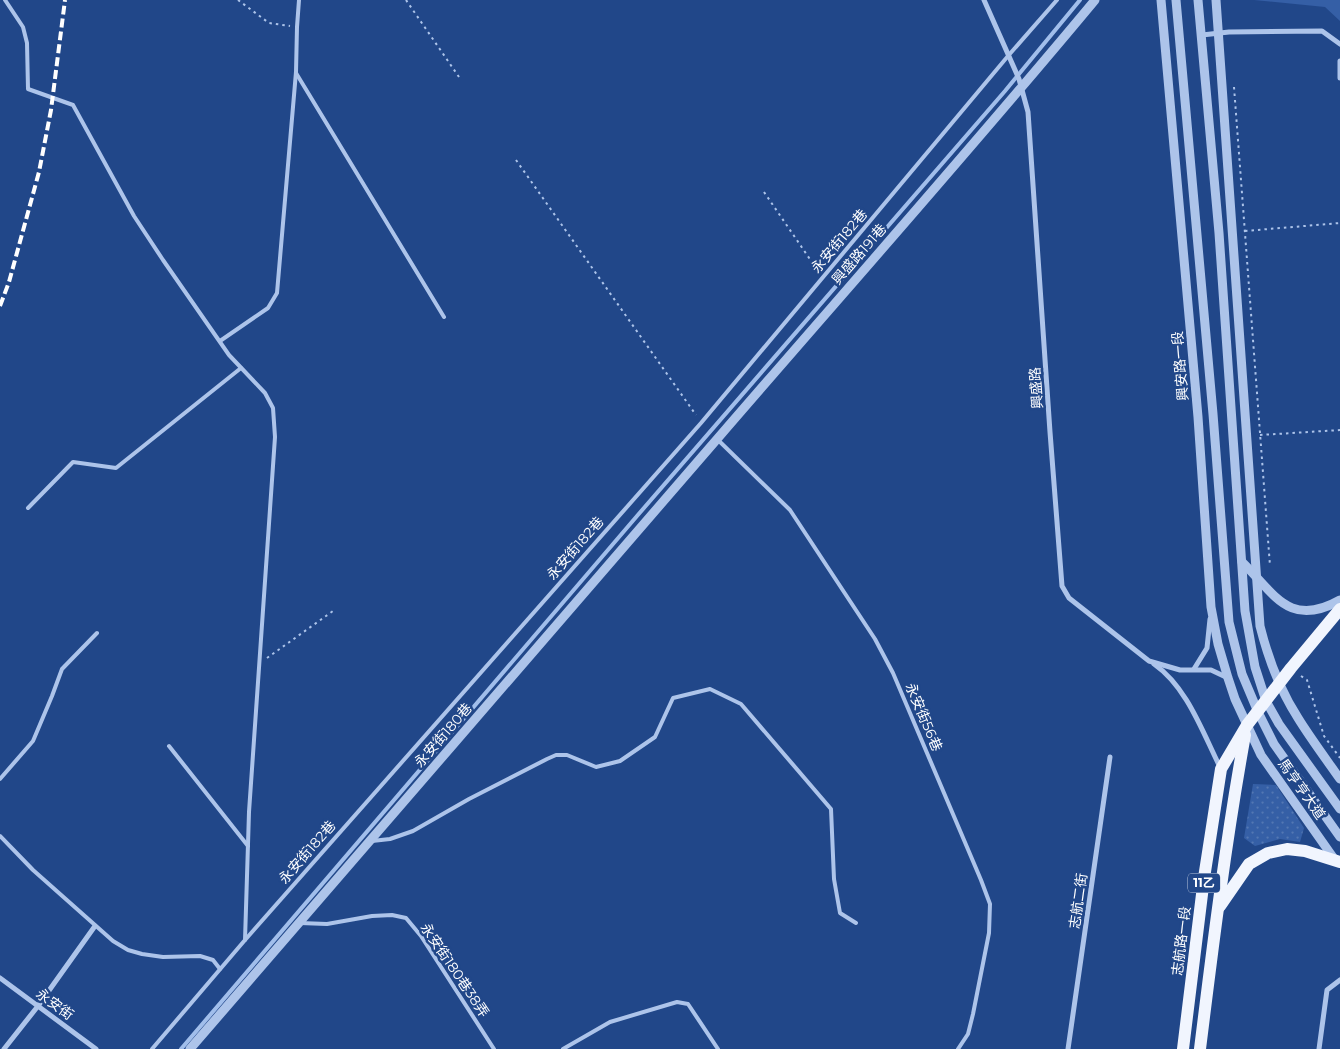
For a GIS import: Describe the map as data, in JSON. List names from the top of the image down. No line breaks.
{"streets":{"main road":["11乙","志航路一段"],"street":["興盛路191巷","興安路一段","興盛路","永安街180巷","馬亨亨大道","志航二街","永安街"],"lane":["永安街182巷","永安街56巷","永安街180巷38弄"]},"crossings":[["永安街182巷","興盛路"],["興盛路191巷","興盛路"],["興盛路191巷","永安街56巷"],["興盛路191巷","永安街180巷"],["興安路一段","興盛路"],["興安路一段","馬亨亨大道"],["興安路一段","11乙"],["興安路一段","志航路一段"],["永安街56巷","永安街180巷"],["永安街180巷","永安街180巷38弄"],["馬亨亨大道","11乙"],["馬亨亨大道","志航路一段"],["11乙","志航路一段"]]}
